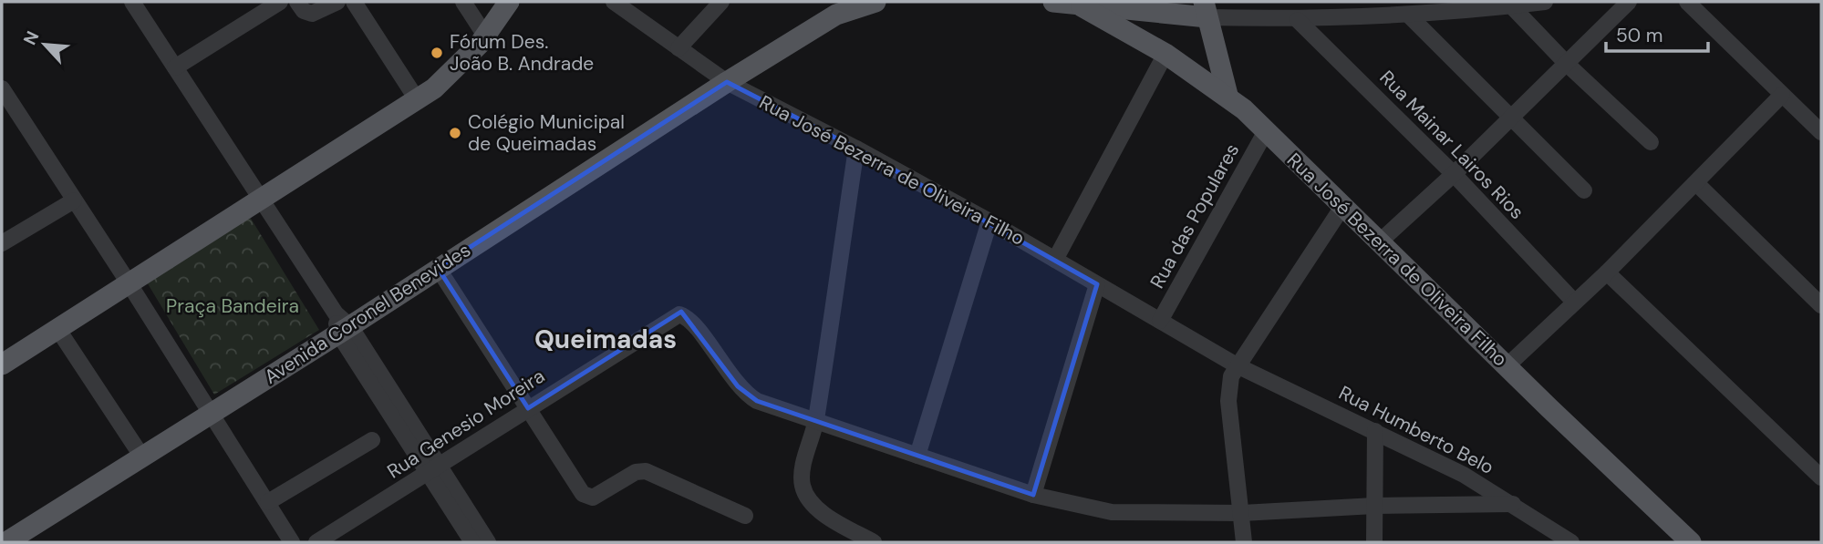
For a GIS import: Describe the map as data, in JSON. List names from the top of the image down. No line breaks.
{"streets":{"main road":["Rua José Bezerra de Oliveira Filho","Avenida Coronel Benevides"],"street":["Rua Mainar Lairos Rios","Rua das Populares","Rua Genesio Moreira","Rua Humberto Belo"]},"crossings":[["Rua José Bezerra de Oliveira Filho","Rua das Populares"],["Rua José Bezerra de Oliveira Filho","Avenida Coronel Benevides"],["Rua José Bezerra de Oliveira Filho","Rua Humberto Belo"],["Rua Genesio Moreira","Rua Humberto Belo"]],"districts":["Queimadas"],"parks":["Praça Bandeira"],"places":["Fórum Des. João B. Andrade","Colégio Municipal de Queimadas"],"scale_bar":"50 m","north":"top left"}
